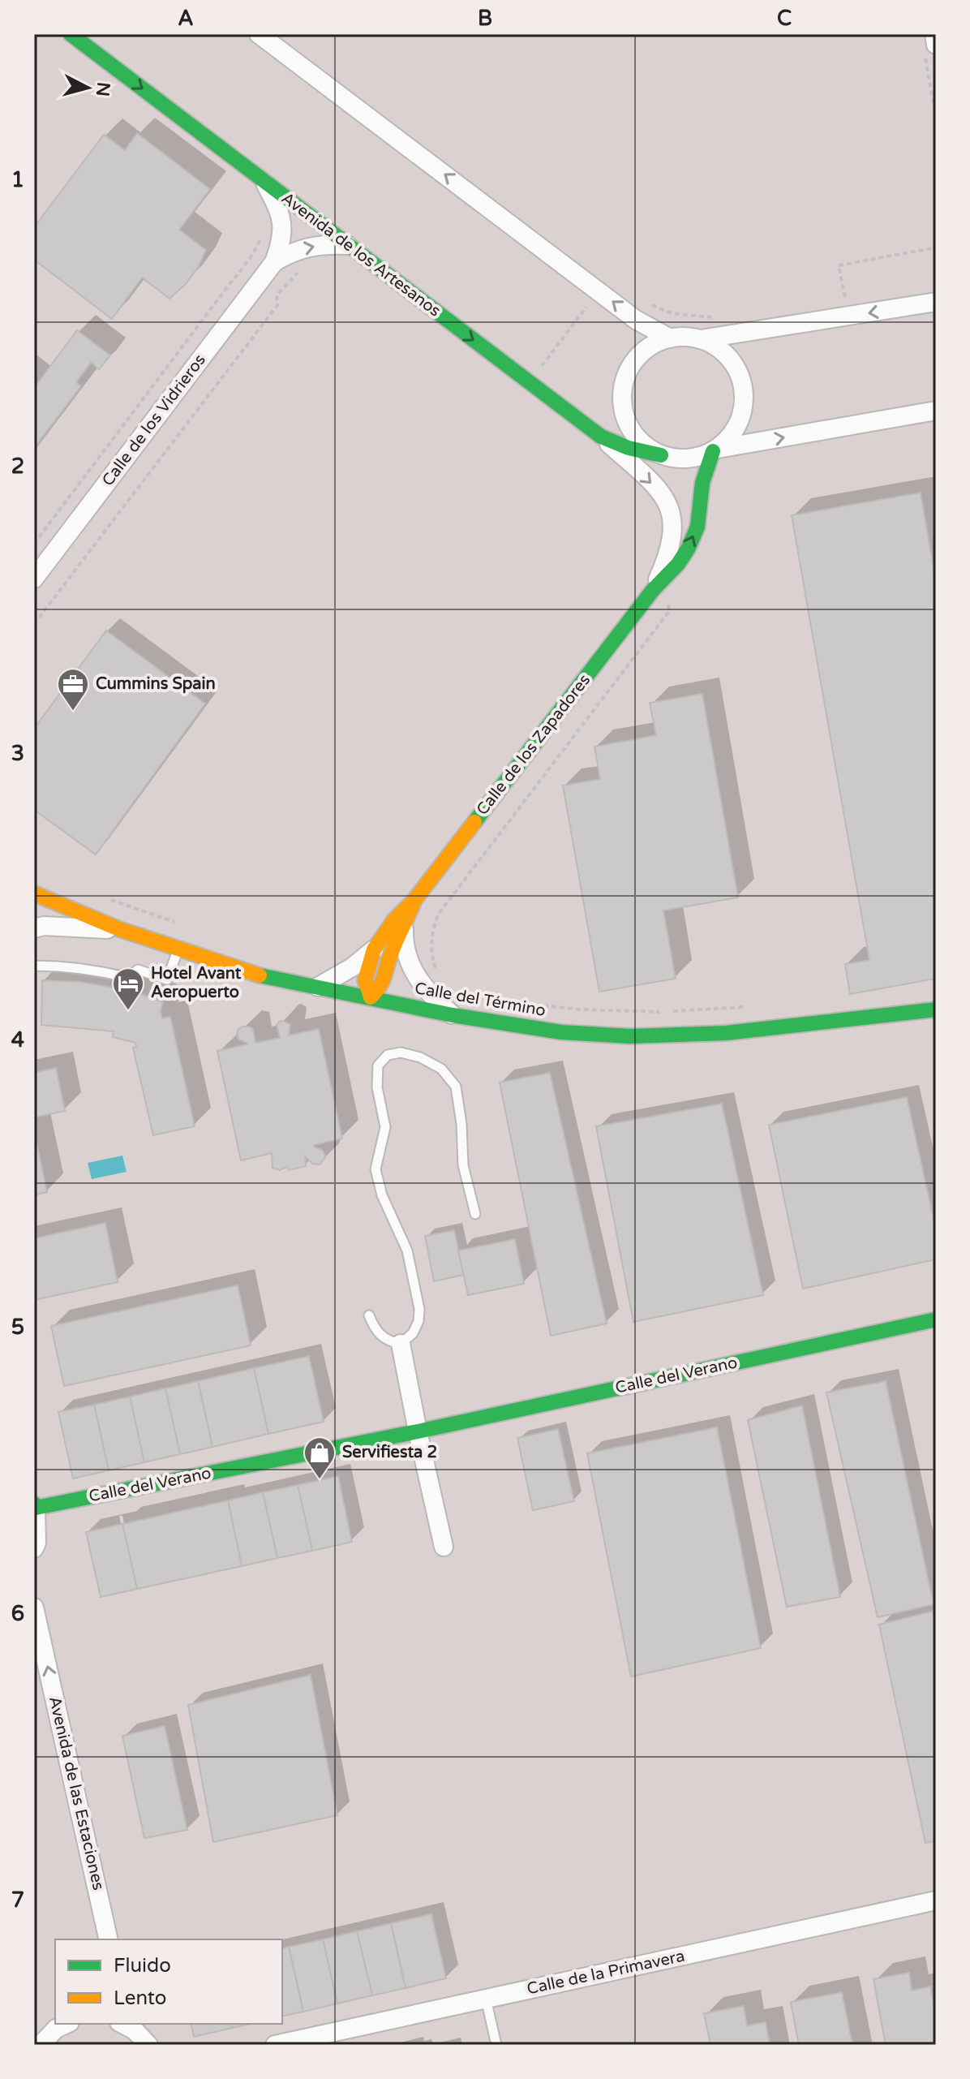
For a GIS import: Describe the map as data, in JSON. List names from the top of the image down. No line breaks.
{"streets":{"street":["Avenida de los Artesanos","Calle de los Vidrieros","Calle de los Zapadores","Calle del Término","Calle del Verano","Avenida de las Estaciones","Calle de la Primavera"]},"crossings":[["Avenida de los Artesanos","Calle de los Vidrieros"],["Avenida de los Artesanos","Calle de los Zapadores"],["Calle de los Zapadores","Calle del Término"]],"one_way":["Avenida de las Estaciones"],"places":{"office":["Cummins Spain"],"hotel":["Hotel Avant Aeropuerto"],"shop":["Servifiesta 2"]},"legend":["Fluido","Lento"],"north":"right","grid":{"columns":["A","B","C"],"rows":["1","2","3","4","5","6","7"]}}
